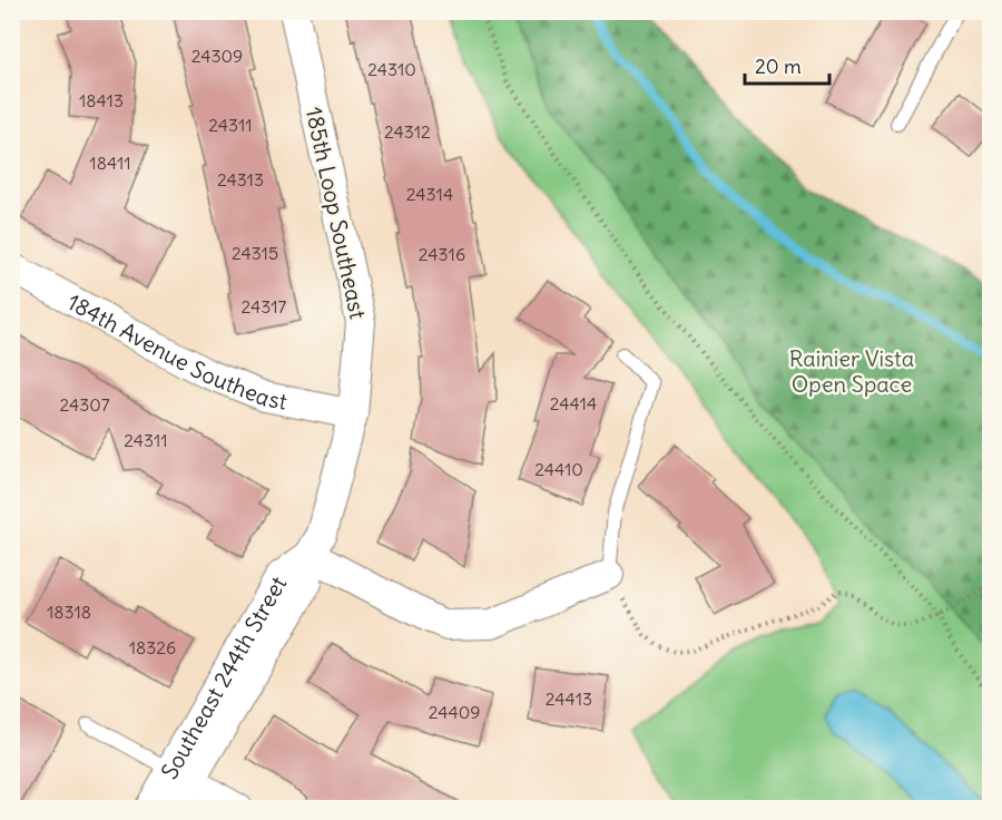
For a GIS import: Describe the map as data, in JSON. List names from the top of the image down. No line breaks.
{"streets":{"street":["185th Loop Southeast","184th Avenue Southeast","Southeast 244th Street"]},"crossings":[["185th Loop Southeast","184th Avenue Southeast"],["185th Loop Southeast","Southeast 244th Street"],["184th Avenue Southeast","Southeast 244th Street"]],"parks":["Rainier Vista Open Space"],"house_numbers":["24309","24310","18413","24311","24312","18411","24313","24314","24315","24316","24317","24414","24307","24311","24410","18318","18326","24413","24409"],"scale_bar":"20 m"}
